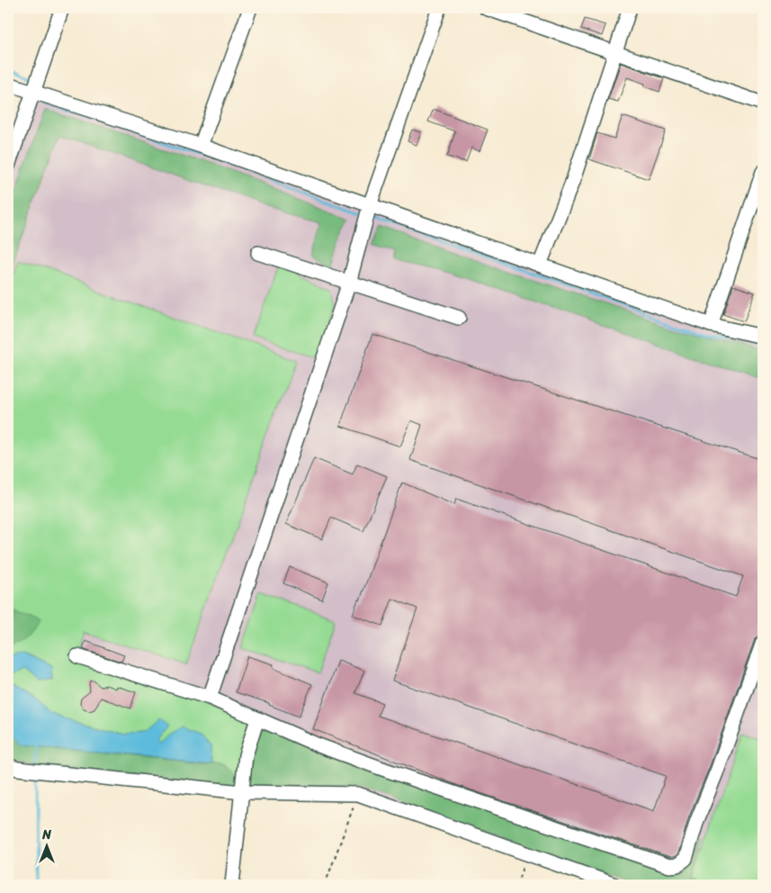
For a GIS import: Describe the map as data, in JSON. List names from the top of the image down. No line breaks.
{"north":"top"}
